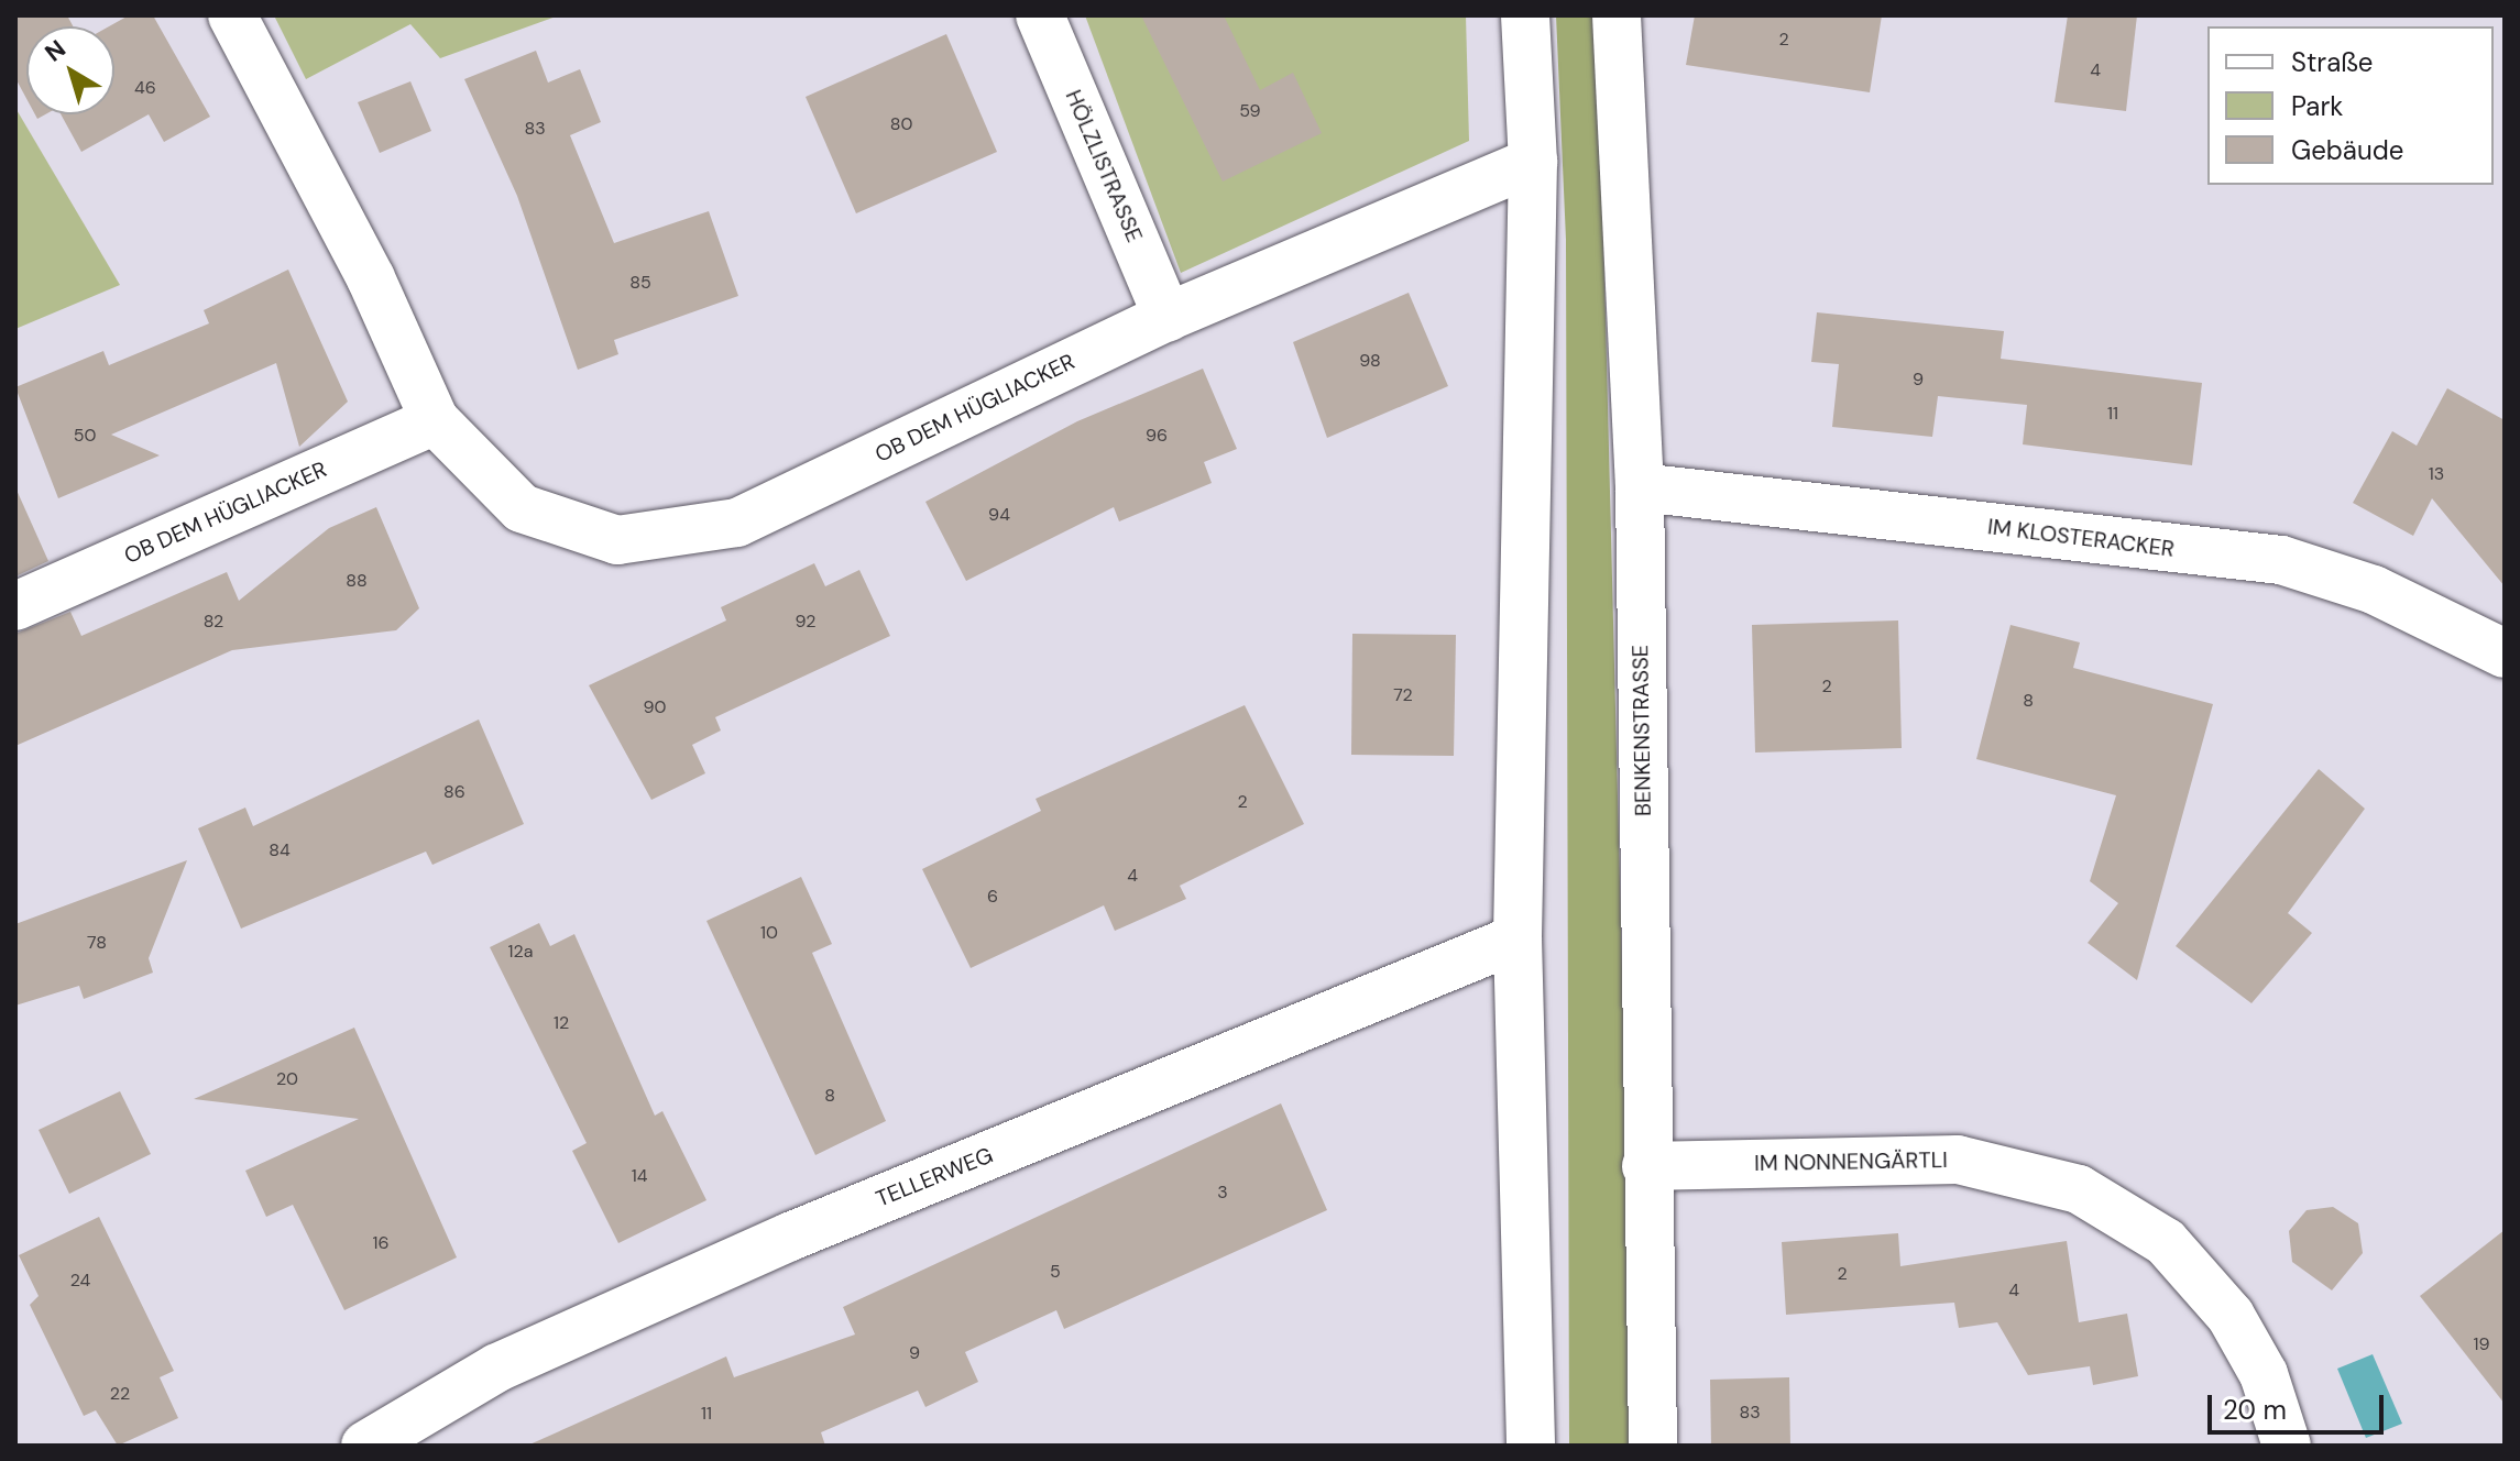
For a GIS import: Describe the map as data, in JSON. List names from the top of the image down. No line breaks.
{"streets":{"street":["HÖLZLISTRASSE","OB DEM HÜGLIACKER","IM KLOSTERACKER","BENKENSTRASSE","IM NONNENGÄRTLI","TELLERWEG"]},"crossings":[["HÖLZLISTRASSE","OB DEM HÜGLIACKER"],["IM KLOSTERACKER","BENKENSTRASSE"],["BENKENSTRASSE","IM NONNENGÄRTLI"]],"house_numbers":["2","4","46","59","80","83","85","98","9","11","50","96","13","94","88","82","92","2","72","8","90","86","2","84","4","6","10","78","12a","12","20","8","14","3","16","5","2","24","4","19","9","22","83","11"],"legend":["Straße","Park","Gebäude"],"scale_bar":"20 m","north":"top left"}
